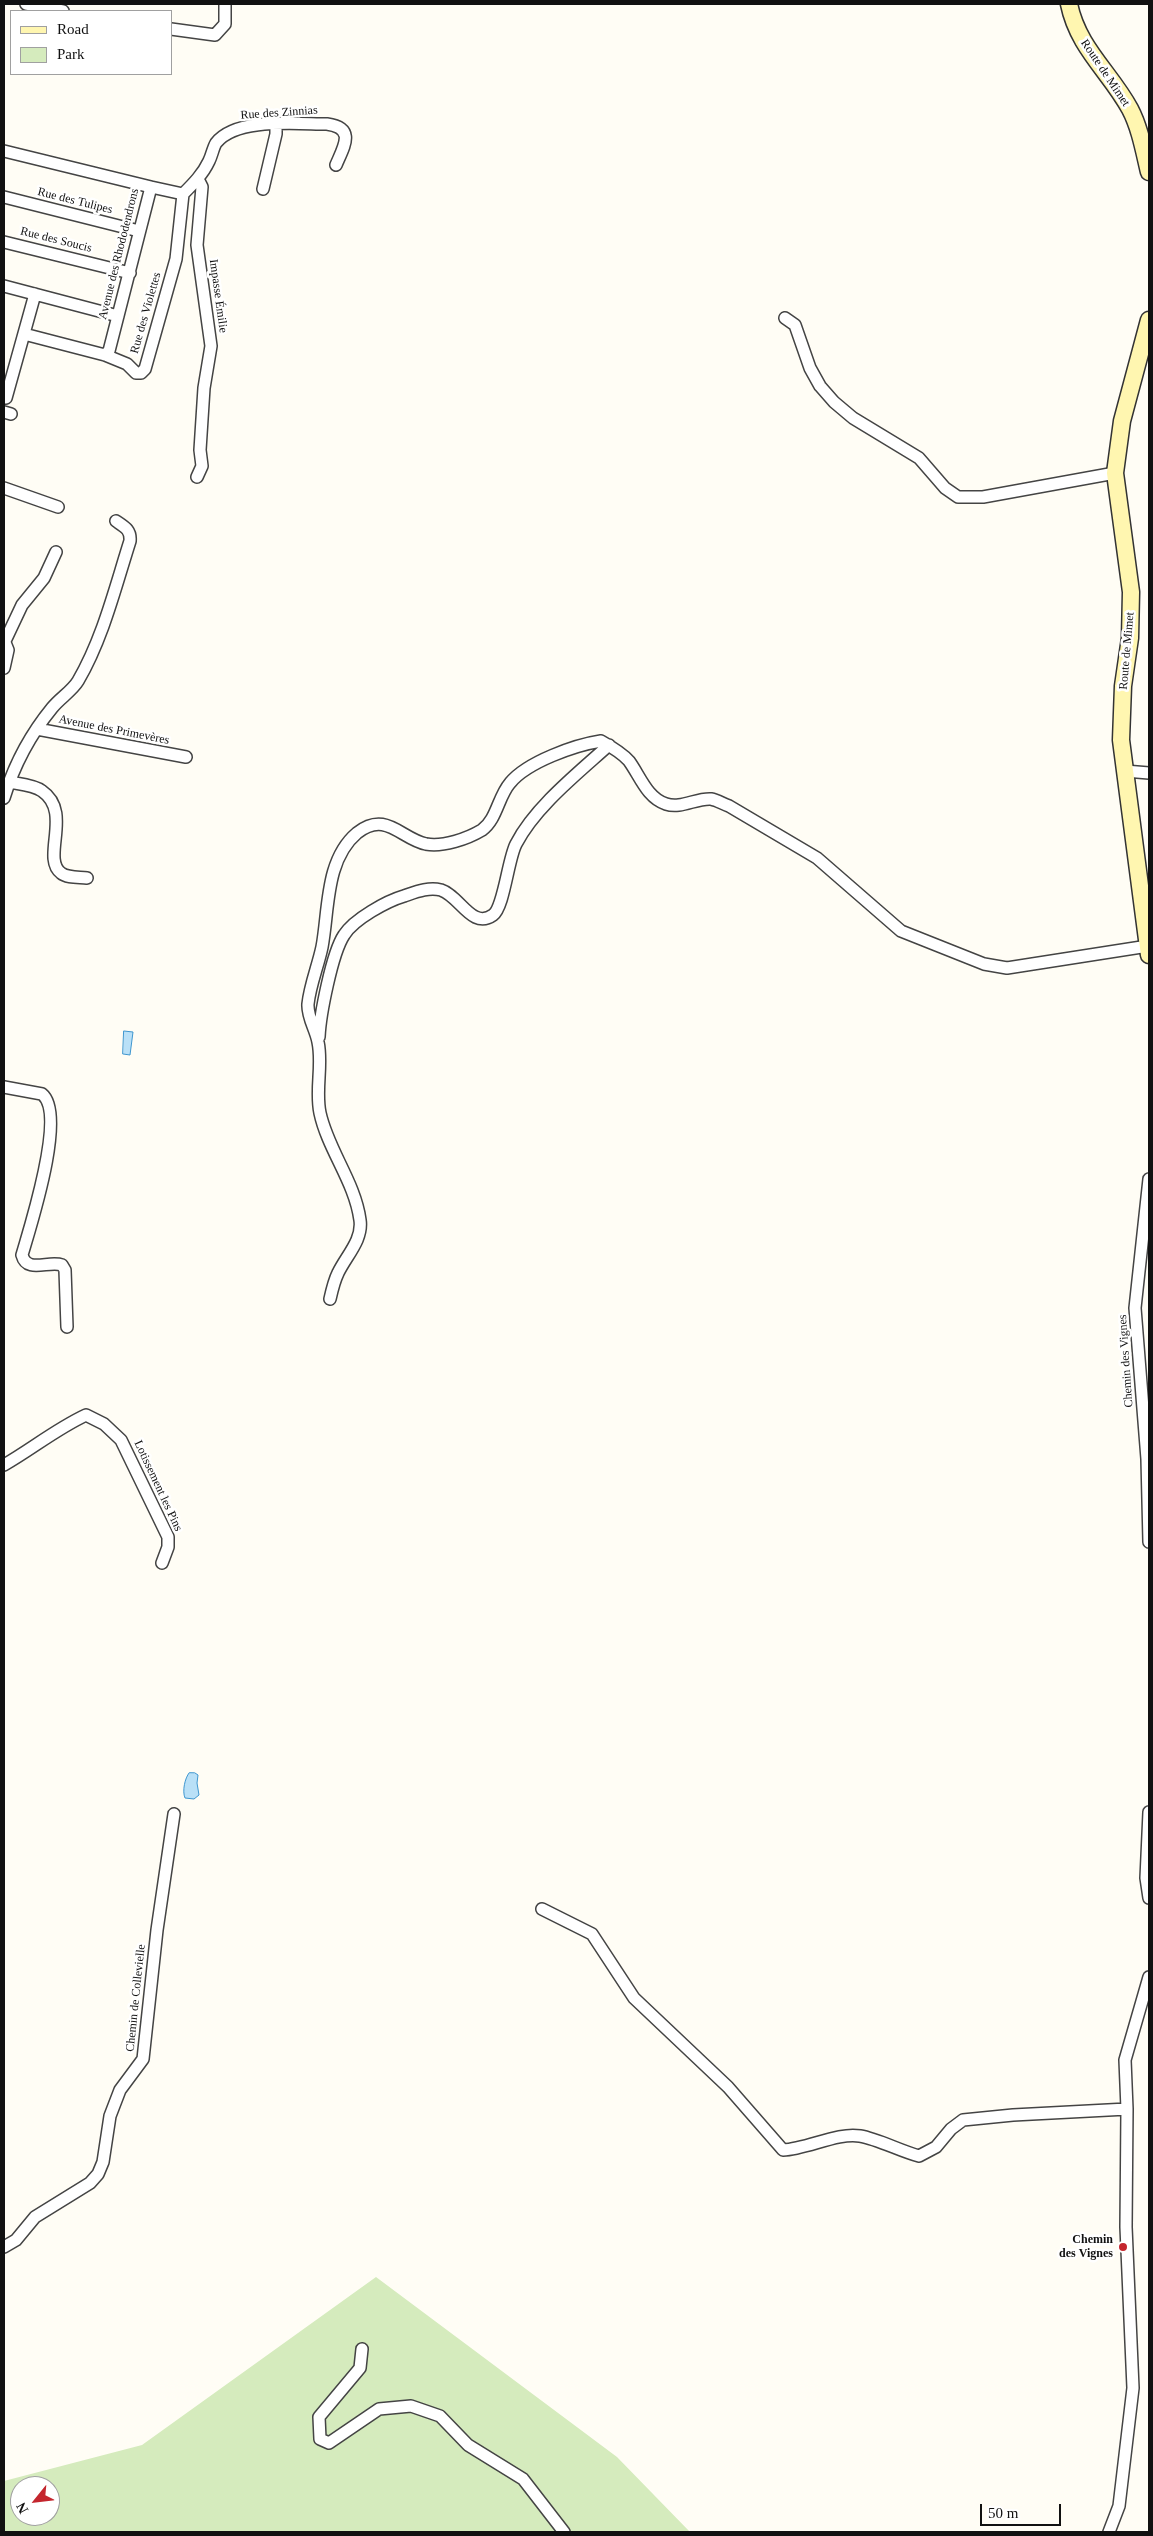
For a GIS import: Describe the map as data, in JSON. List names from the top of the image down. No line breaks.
{"streets":{"main road":["Route de Mimet"],"street":["Rue des Zinnias","Rue des Tulipes","Rue des Soucis","Avenue des Rhododendrons","Impasse Émilie","Rue des Violettes","Avenue des Primevères","Chemin des Vignes","Lotissement les Pins","Chemin de Collevielle"]},"crossings":[["Rue des Zinnias","Impasse Émilie"],["Rue des Zinnias","Rue des Violettes"],["Rue des Tulipes","Avenue des Rhododendrons"],["Rue des Soucis","Avenue des Rhododendrons"],["Avenue des Rhododendrons","Rue des Violettes"]],"places":["Chemin des Vignes"],"legend":["Road","Park"],"scale_bar":"50 m","north":"bottom left"}
